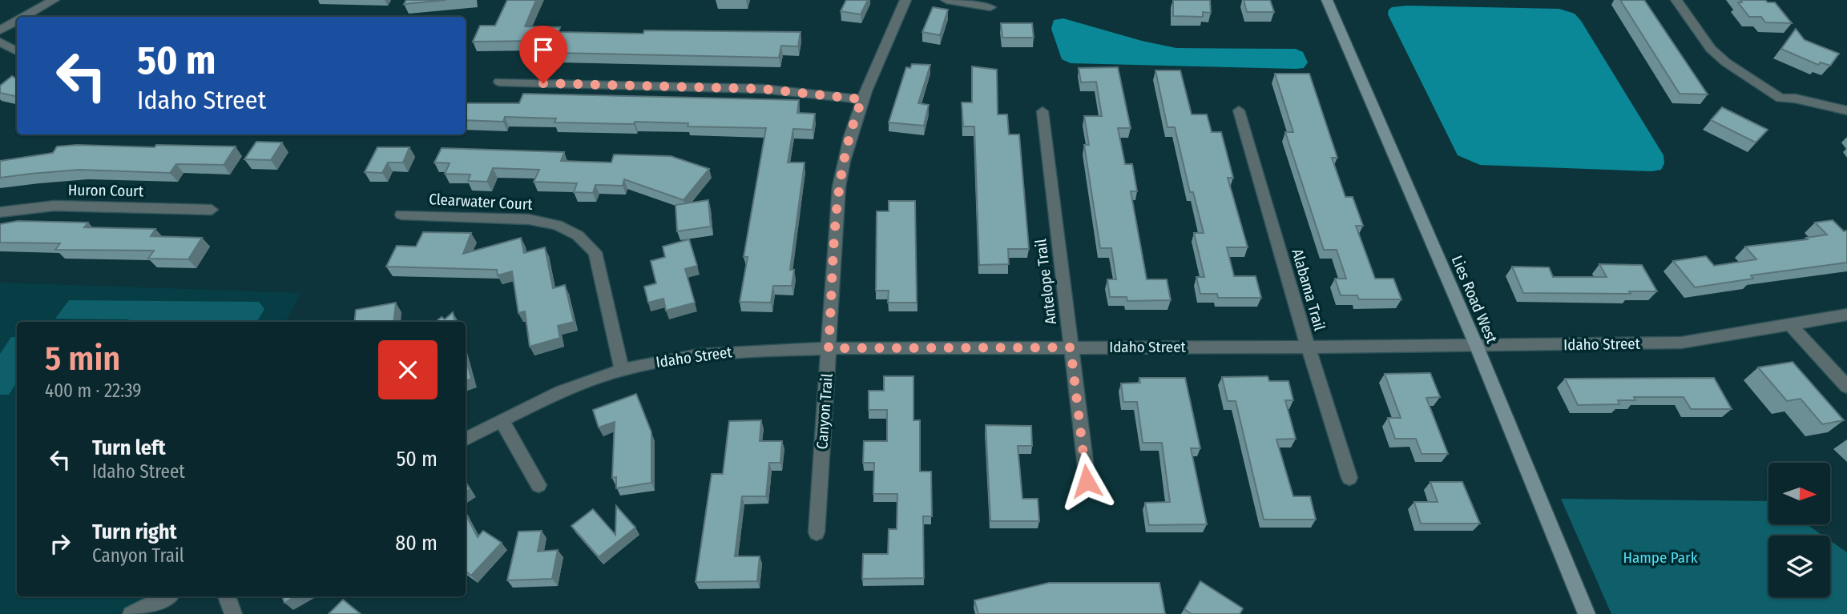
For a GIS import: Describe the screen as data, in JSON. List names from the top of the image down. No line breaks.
{"streets":{"street":["Huron Court","Clearwater Court","Antelope Trail","Alabama Trail","Lies Road West","Idaho Street","Canyon Trail"]},"crossings":[["Clearwater Court","Idaho Street"],["Antelope Trail","Idaho Street"],["Alabama Trail","Idaho Street"],["Lies Road West","Idaho Street"],["Idaho Street","Canyon Trail"]],"parks":["Hampe Park"],"north":"right","page":{"turn":["50 m","Idaho Street"],"heading":["5 min","400 m · 22:39"],"list":[{"name":"Turn left","note":"Idaho Street","value":"50 m"},{"name":"Turn right","note":"Canyon Trail","value":"80 m"}]}}
